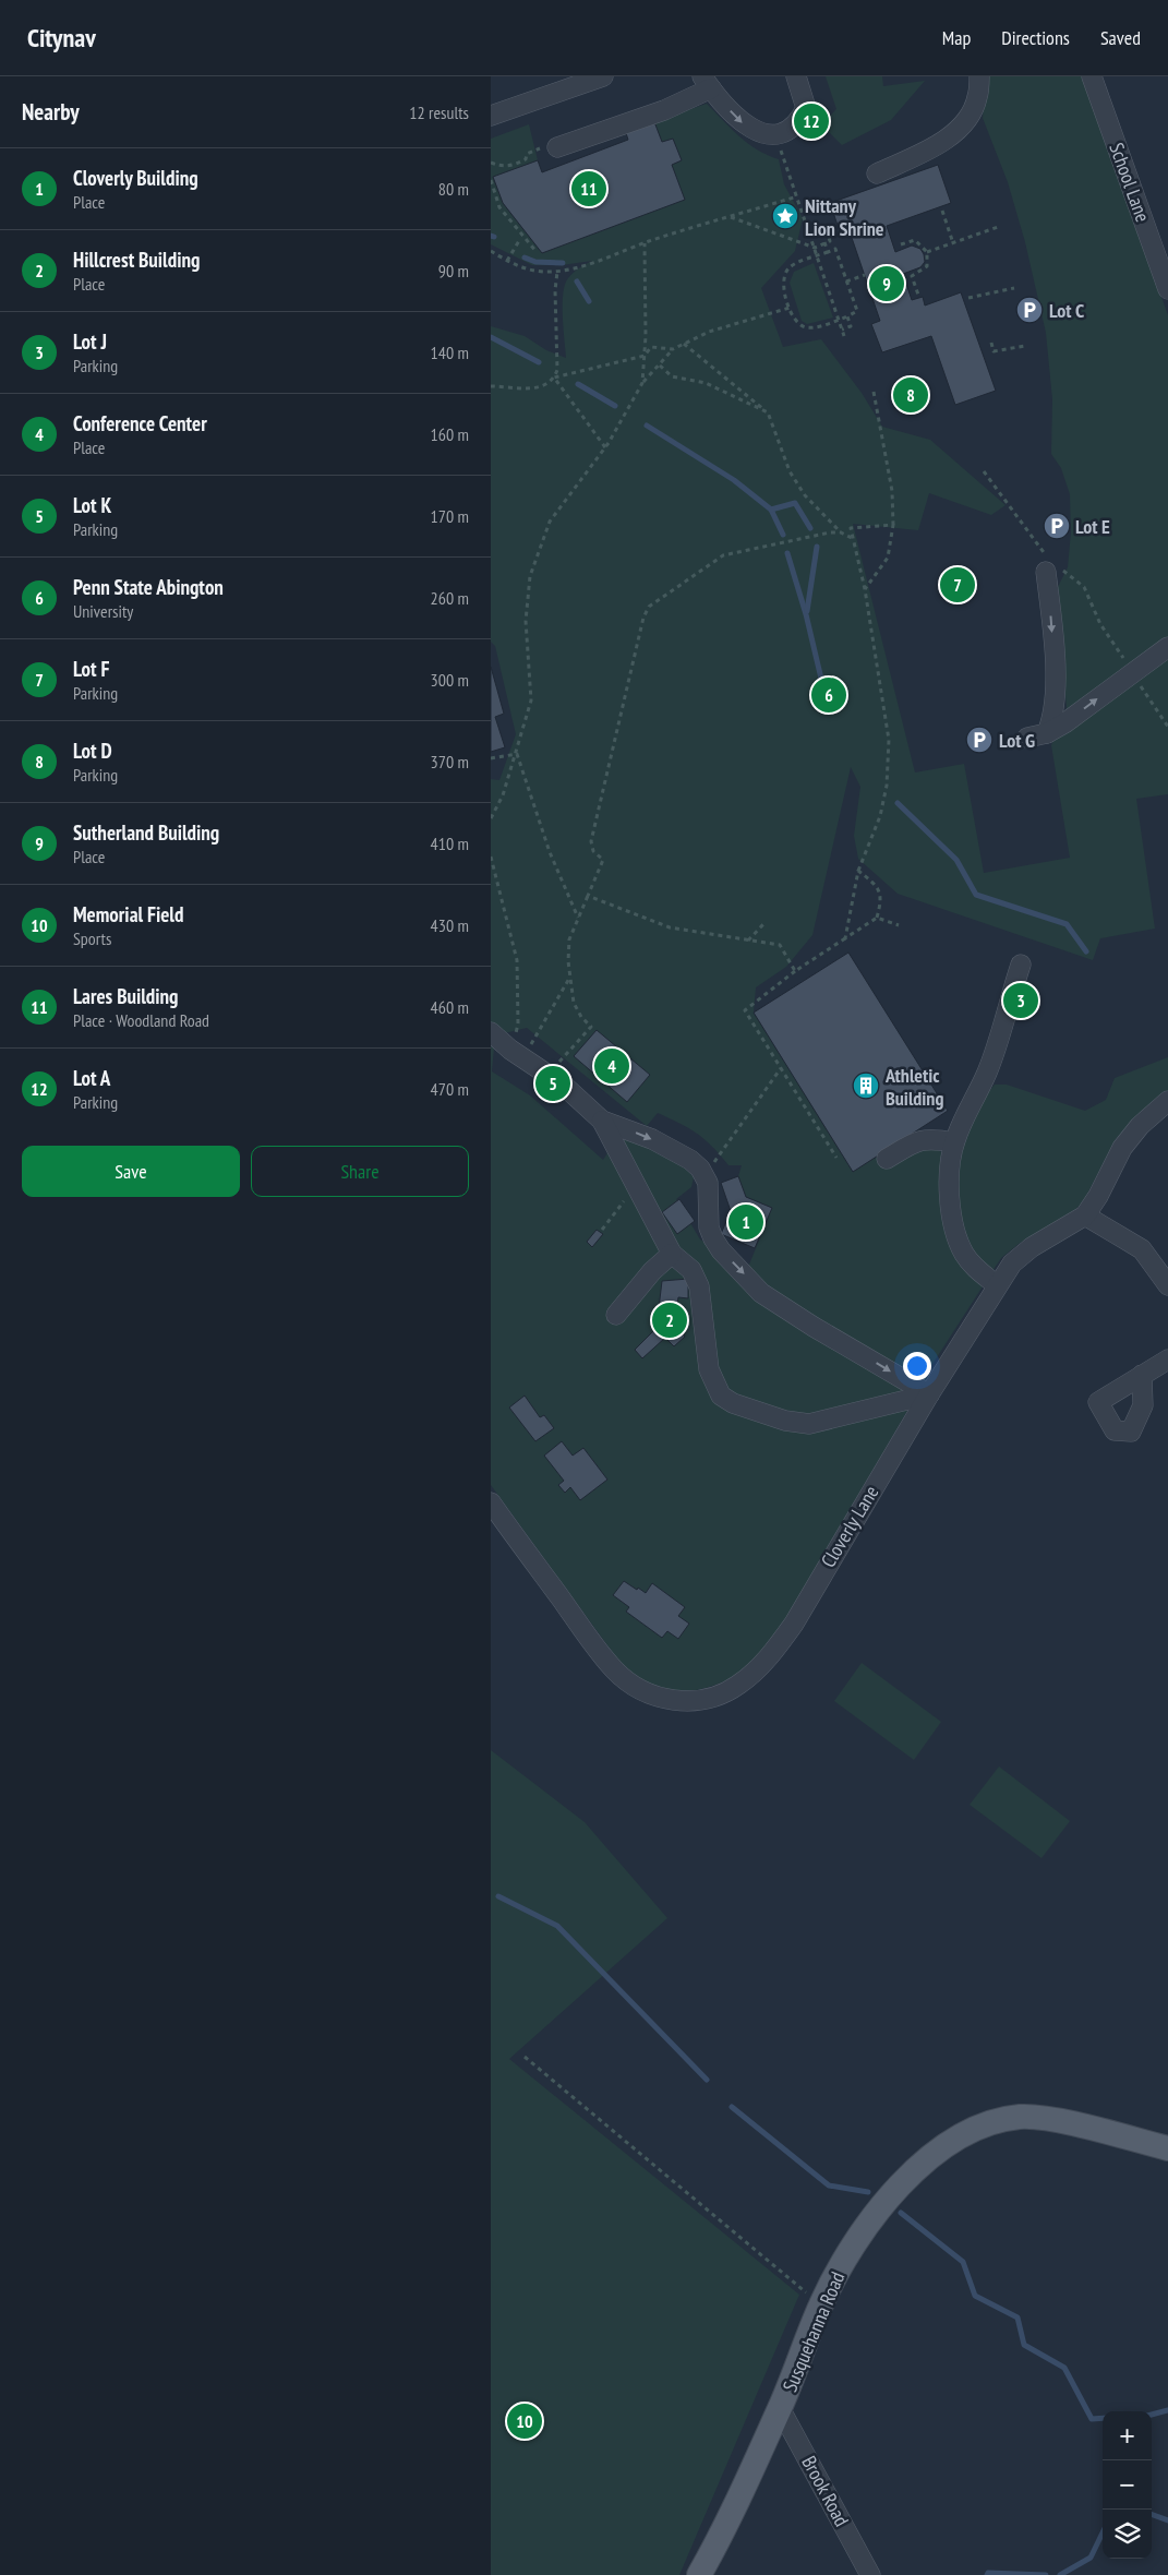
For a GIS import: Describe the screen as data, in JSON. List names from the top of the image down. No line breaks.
{"streets":{"main road":["Susquehanna Road"],"street":["School Lane","Cloverly Lane","Brook Road"]},"crossings":[["Susquehanna Road","Brook Road"]],"places":{"place":["Nittany Lion Shrine"],"parking":["Lot C","Lot E","Lot G"],"building":["Athletic Building"]},"page":{"header":"Citynav","nav":["Map","Directions","Saved"],"heading":["Nearby","12 results"],"pins":["12","11","9","8","7","6","3","4","5","1","2","10"],"list":[{"mark":"1","name":"Cloverly Building","note":"Place","value":"80 m"},{"mark":"2","name":"Hillcrest Building","note":"Place","value":"90 m"},{"mark":"3","name":"Lot J","note":"Parking","value":"140 m"},{"mark":"4","name":"Conference Center","note":"Place","value":"160 m"},{"mark":"5","name":"Lot K","note":"Parking","value":"170 m"},{"mark":"6","name":"Penn State Abington","note":"University","value":"260 m"},{"mark":"7","name":"Lot F","note":"Parking","value":"300 m"},{"mark":"8","name":"Lot D","note":"Parking","value":"370 m"},{"mark":"9","name":"Sutherland Building","note":"Place","value":"410 m"},{"mark":"10","name":"Memorial Field","note":"Sports","value":"430 m"},{"mark":"11","name":"Lares Building","note":"Place · Woodland Road","value":"460 m"},{"mark":"12","name":"Lot A","note":"Parking","value":"470 m"}],"buttons":["Save","Share"],"map_buttons":["+","−"]}}
